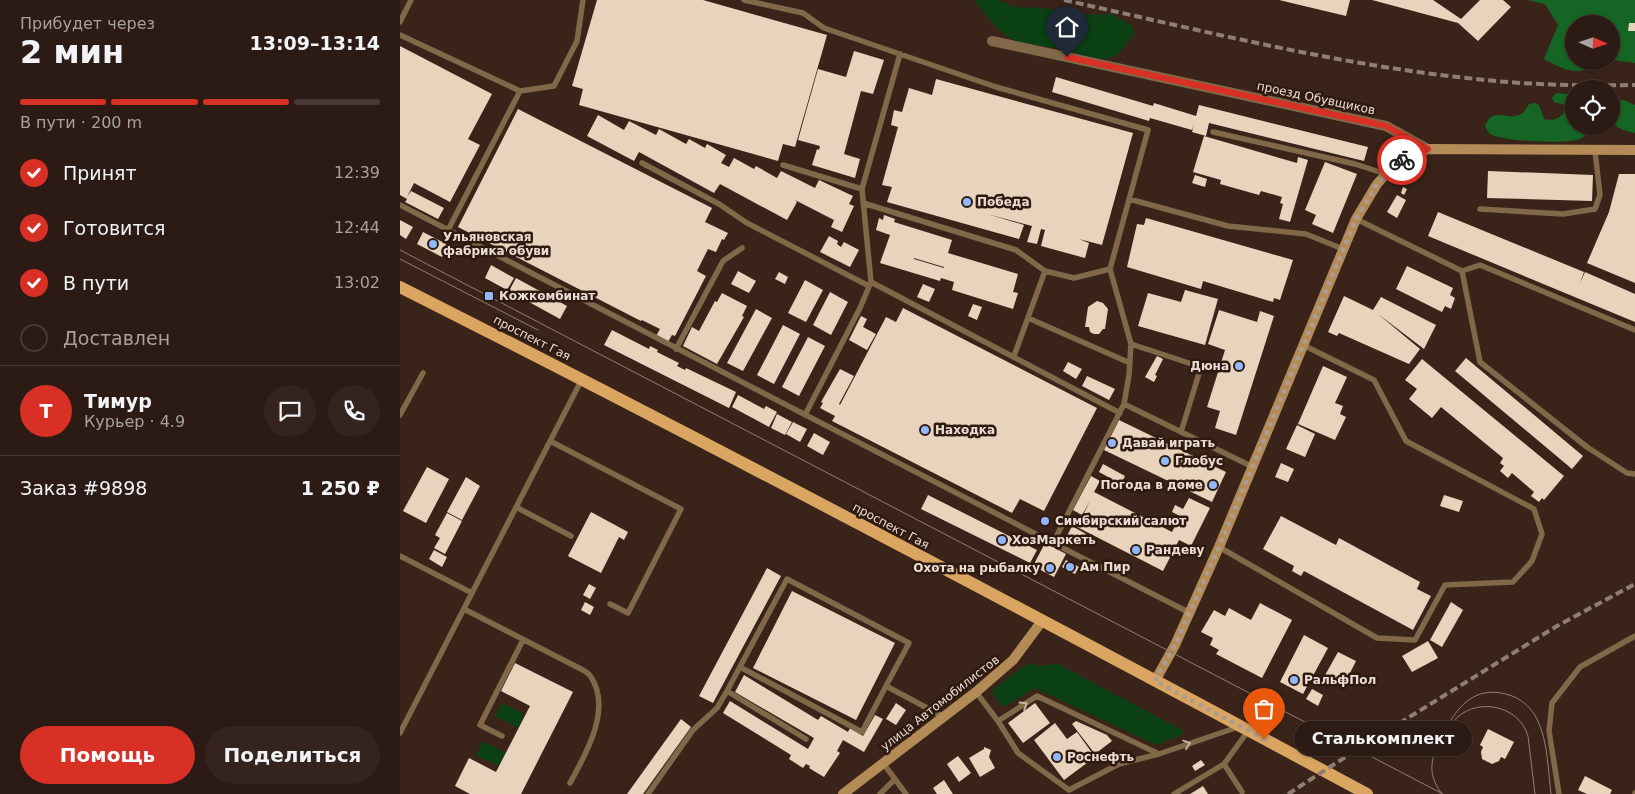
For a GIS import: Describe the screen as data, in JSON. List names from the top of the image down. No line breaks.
{"streets":{"main road":["проспект Гая"],"street":["проезд Обувщиков","улица Автомобилистов"]},"crossings":[["проспект Гая","улица Автомобилистов"]],"places":{"other":["Победа","Ульяновская фабрика обуви","Дюна","Находка","Давай играть","Глобус","Погода в доме","Симбирский салют","ХозМаркеть","Рандеву","Ам Пир","Охота на рыбалку","РальфПол","Сталькомплект","Роснефть"],"transit":["Кожкомбинат"]},"north":"right","page":{"heading":["2 мин","Прибудет через","13:09–13:14"],"panel":["Тимур","Курьер · 4.9","Заказ #9898","1 250 ₽"],"bar":"В пути · 200 m","list":[["Принят","12:39"],["Готовится","12:44"],["В пути","13:02"],"Доставлен"],"round":"Т","buttons":["Помощь","Поделиться"],"bubble":"Сталькомплект"}}
